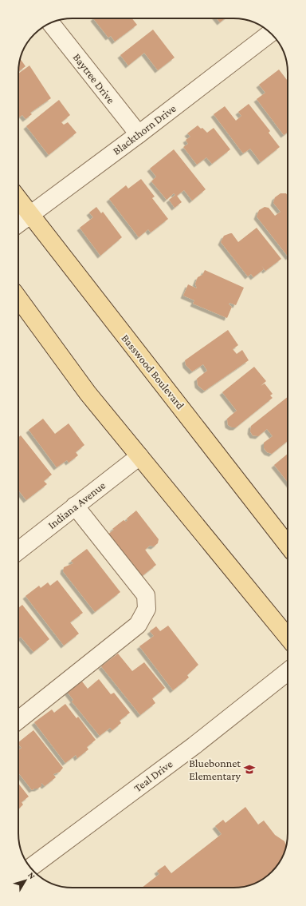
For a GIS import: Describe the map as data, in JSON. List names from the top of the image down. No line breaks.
{"streets":{"main road":["Basswood Boulevard"],"street":["Baytree Drive","Blackthorn Drive","Indiana Avenue","Teal Drive"]},"crossings":[["Baytree Drive","Blackthorn Drive"],["Blackthorn Drive","Basswood Boulevard"]],"places":{"school or university":["Bluebonnet Elementary"]},"north":"top right"}
